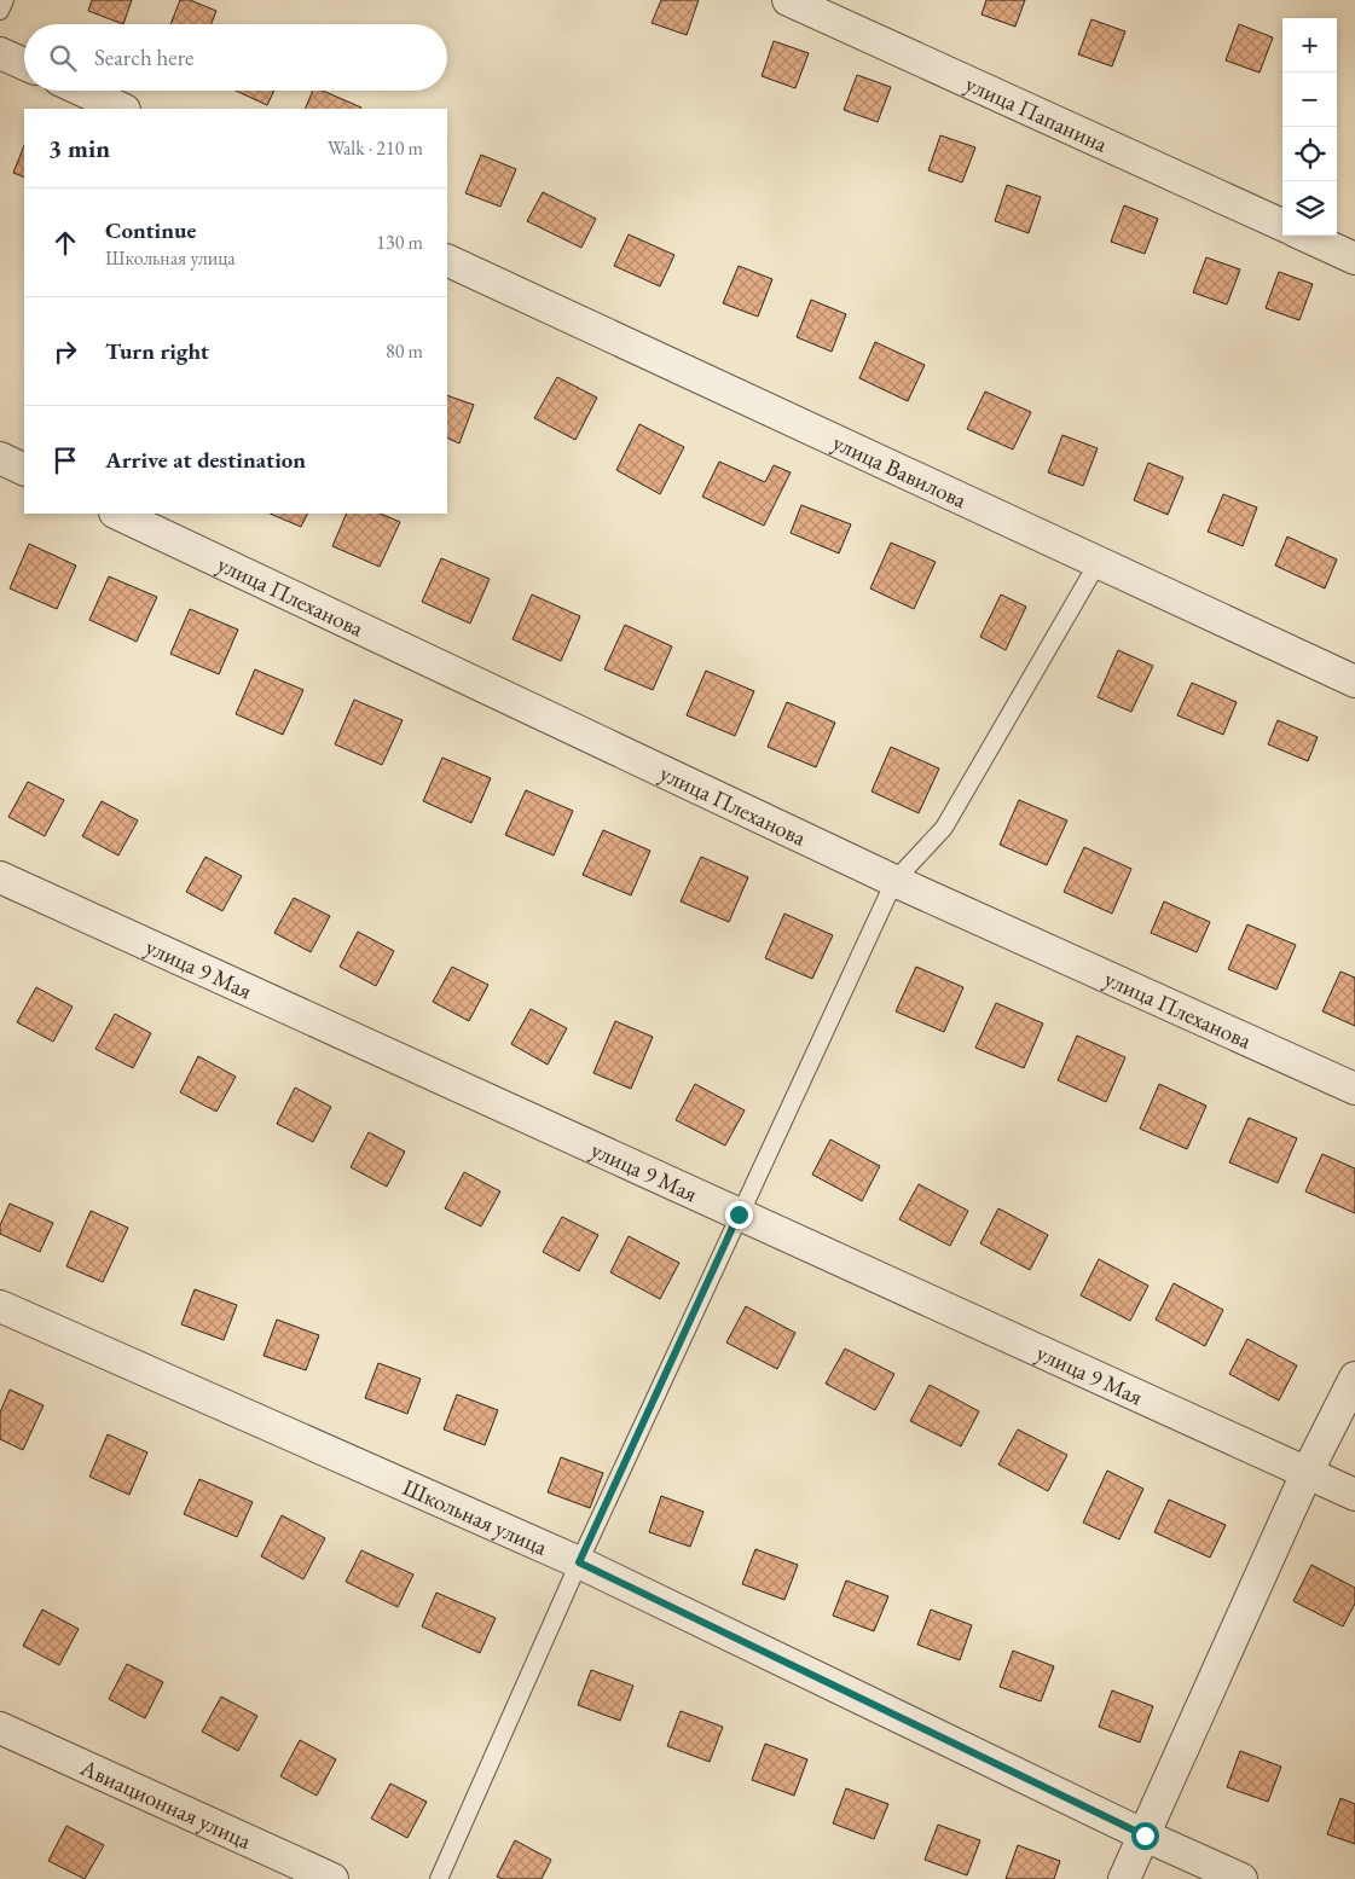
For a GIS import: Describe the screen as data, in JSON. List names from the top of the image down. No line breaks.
{"streets":{"street":["улица Папанина","улица Вавилова","улица Плеханова","улица 9 Мая","Школьная улица","Авиационная улица"]},"page":{"map_buttons":["+","−"],"search":"Search here","heading":["3 min","Walk · 210 m"],"list":[["Continue","Школьная улица","130 m"],["Turn right","80 m"],"Arrive at destination"]}}
